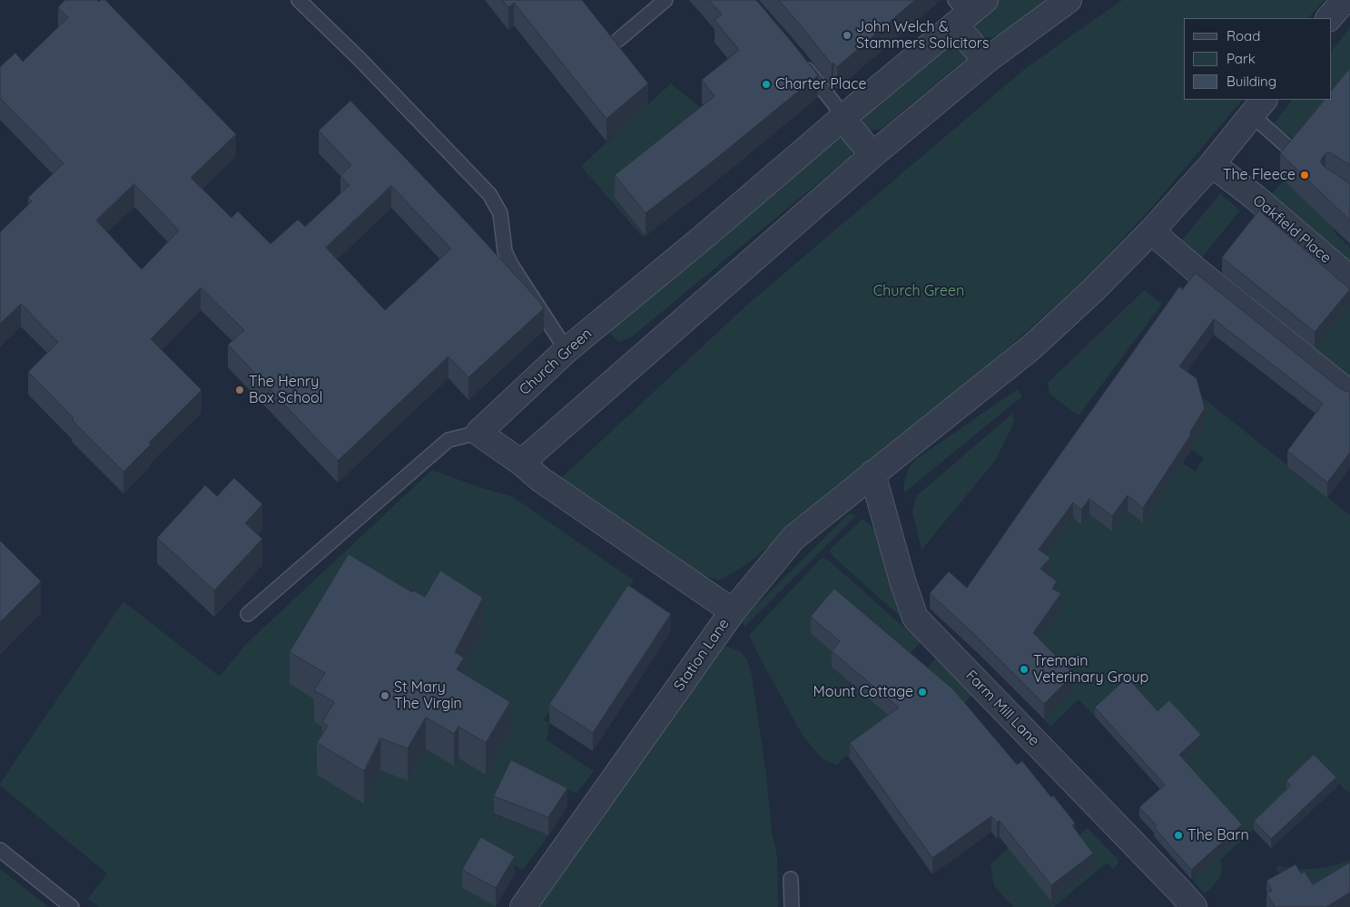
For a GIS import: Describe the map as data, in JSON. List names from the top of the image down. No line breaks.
{"streets":{"street":["Oakfield Place","Church Green","Station Lane","Farm Mill Lane"]},"crossings":[["Church Green","Station Lane"]],"parks":["Church Green"],"places":["John Welch & Stammers Solicitors","Charter Place","The Fleece","The Henry Box School","Tremain Veterinary Group","Mount Cottage","St Mary The Virgin","The Barn"],"legend":["Road","Park","Building"]}
